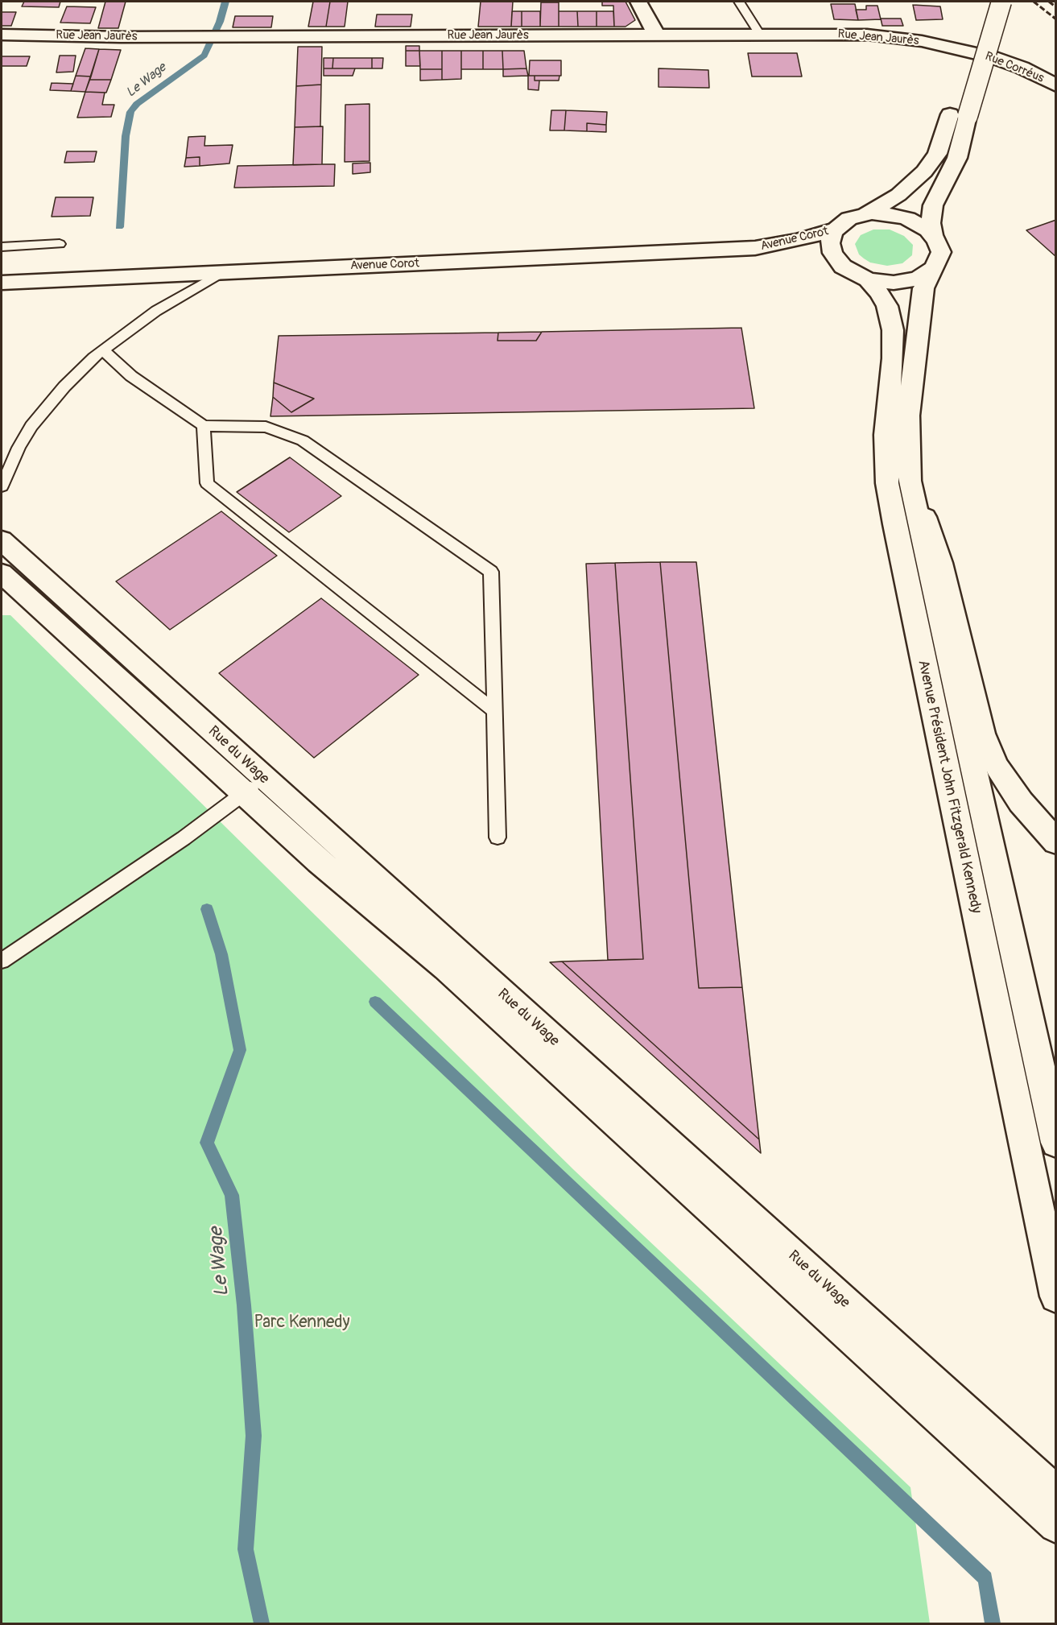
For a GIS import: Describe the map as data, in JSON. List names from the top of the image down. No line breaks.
{"streets":{"street":["Rue Jean Jaurès","Rue Corréus","Avenue Corot","Rue du Wage","Avenue Président John Fitzgerald Kennedy"]},"crossings":[["Rue Jean Jaurès","Rue Corréus"],["Avenue Corot","Avenue Président John Fitzgerald Kennedy"]],"water":["Le Wage"],"parks":["Parc Kennedy"]}
